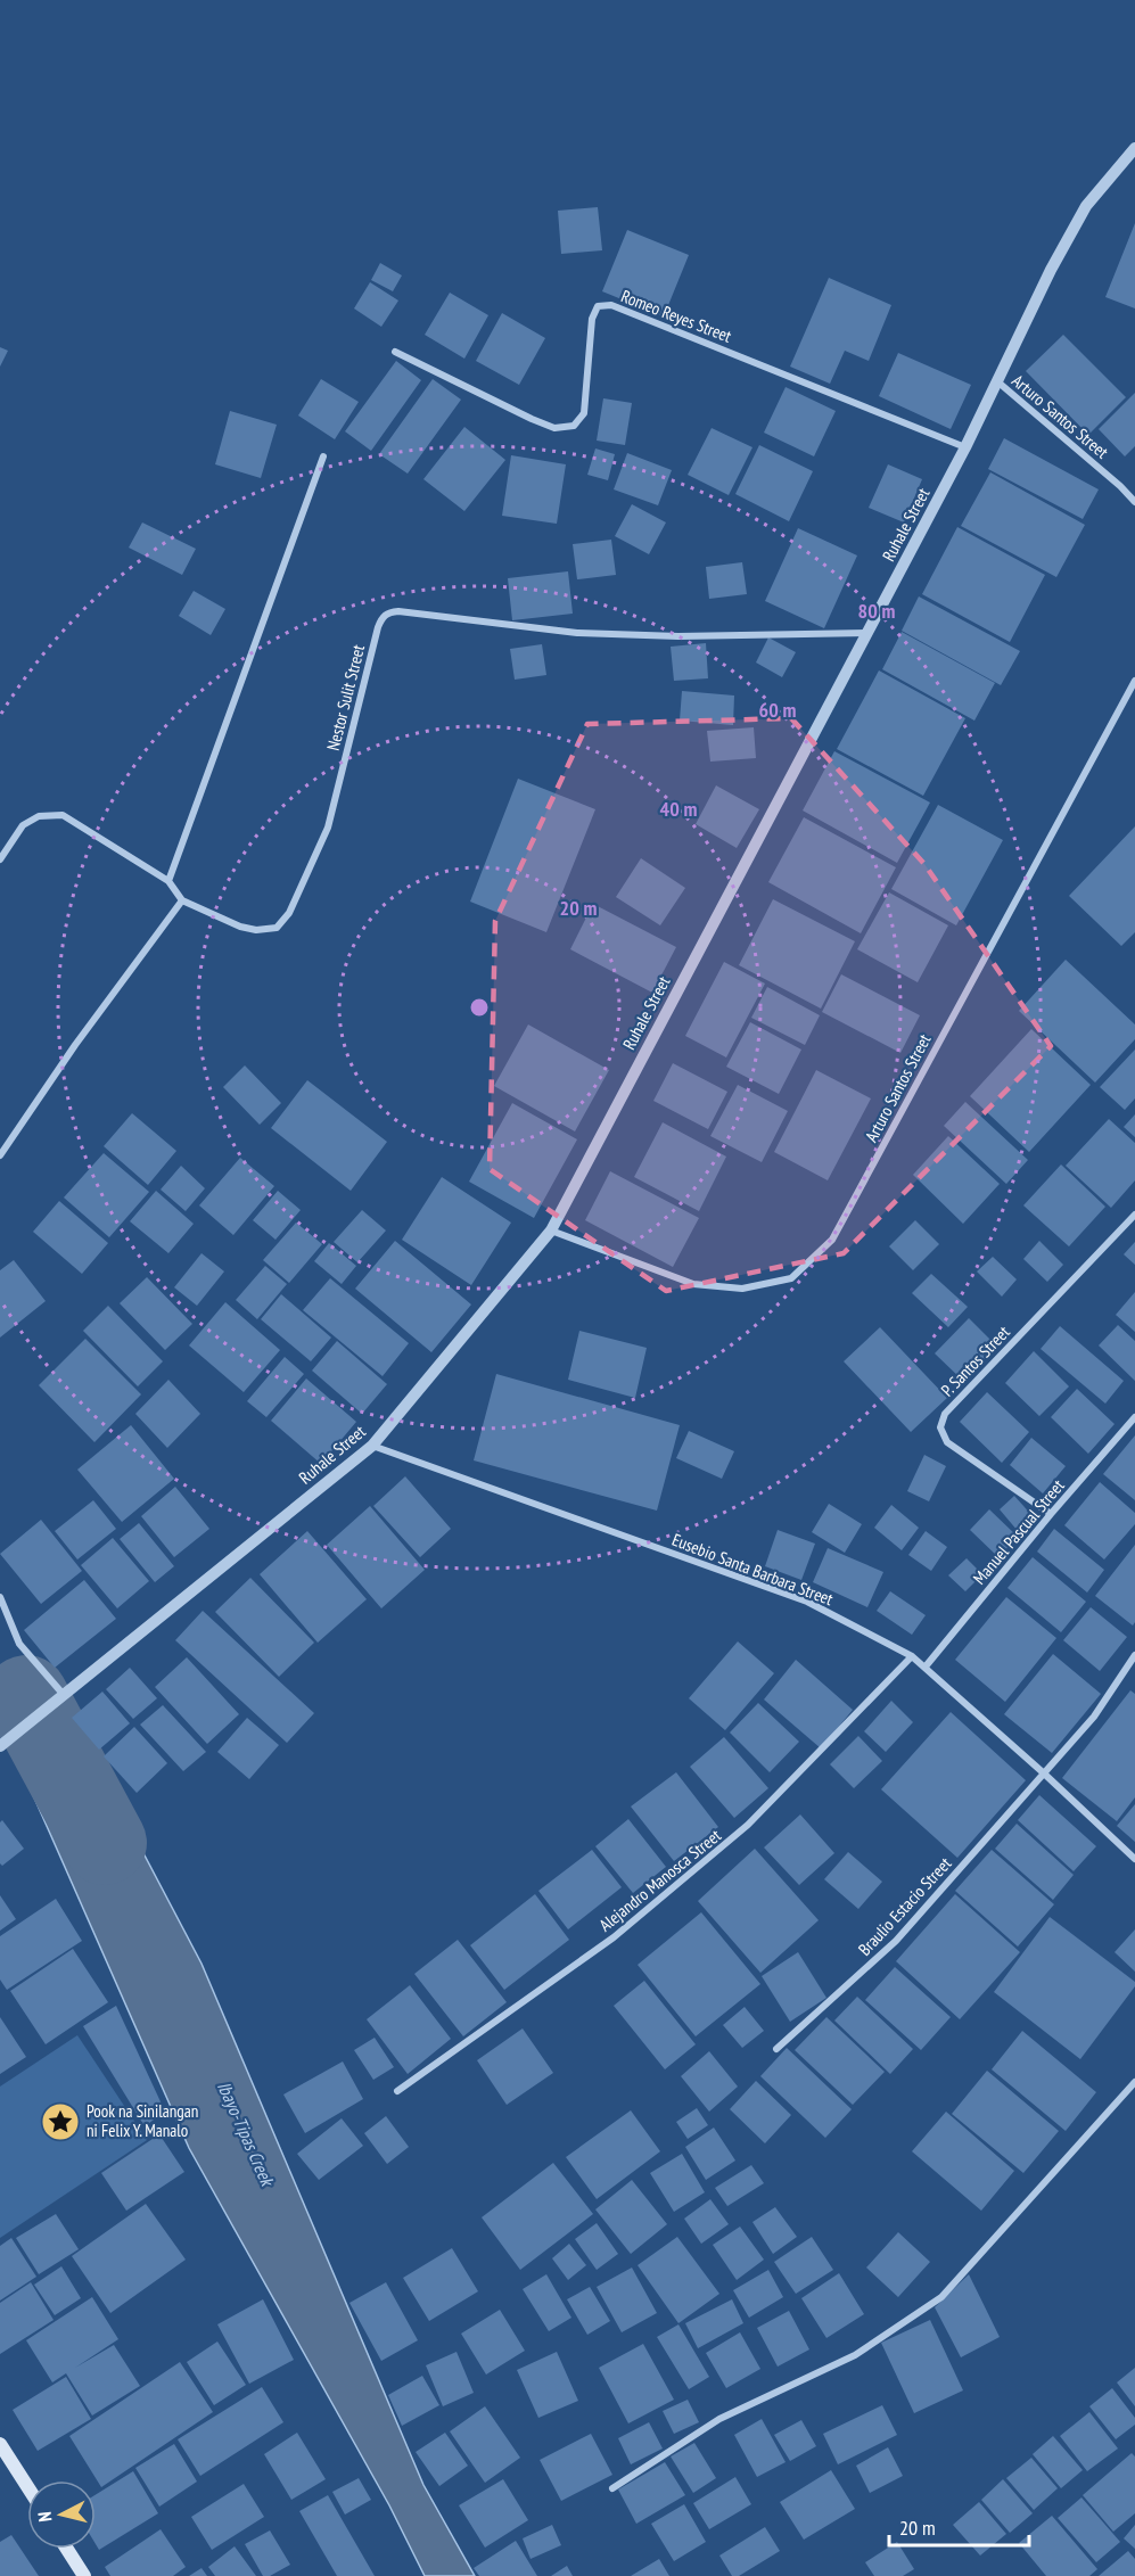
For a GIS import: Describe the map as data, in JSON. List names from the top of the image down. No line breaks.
{"streets":{"street":["Romeo Reyes Street","Arturo Santos Street","Ruhale Street","Nestor Sulit Street","P. Santos Street","Manuel Pascual Street","Eusebio Santa Barbara Street","Alejandro Manosca Street","Braulio Estacio Street"]},"crossings":[["Romeo Reyes Street","Ruhale Street"],["Arturo Santos Street","Ruhale Street"],["Ruhale Street","Nestor Sulit Street"],["Ruhale Street","Eusebio Santa Barbara Street"],["P. Santos Street","Manuel Pascual Street"],["Manuel Pascual Street","Eusebio Santa Barbara Street"],["Eusebio Santa Barbara Street","Alejandro Manosca Street"],["Eusebio Santa Barbara Street","Braulio Estacio Street"]],"water":["Ibayo-Tipas Creek"],"places":{"place":["Pook na Sinilangan ni Felix Y. Manalo"]},"scale_bar":"20 m","north":"left","rings":["80 m","60 m","40 m","20 m"]}
